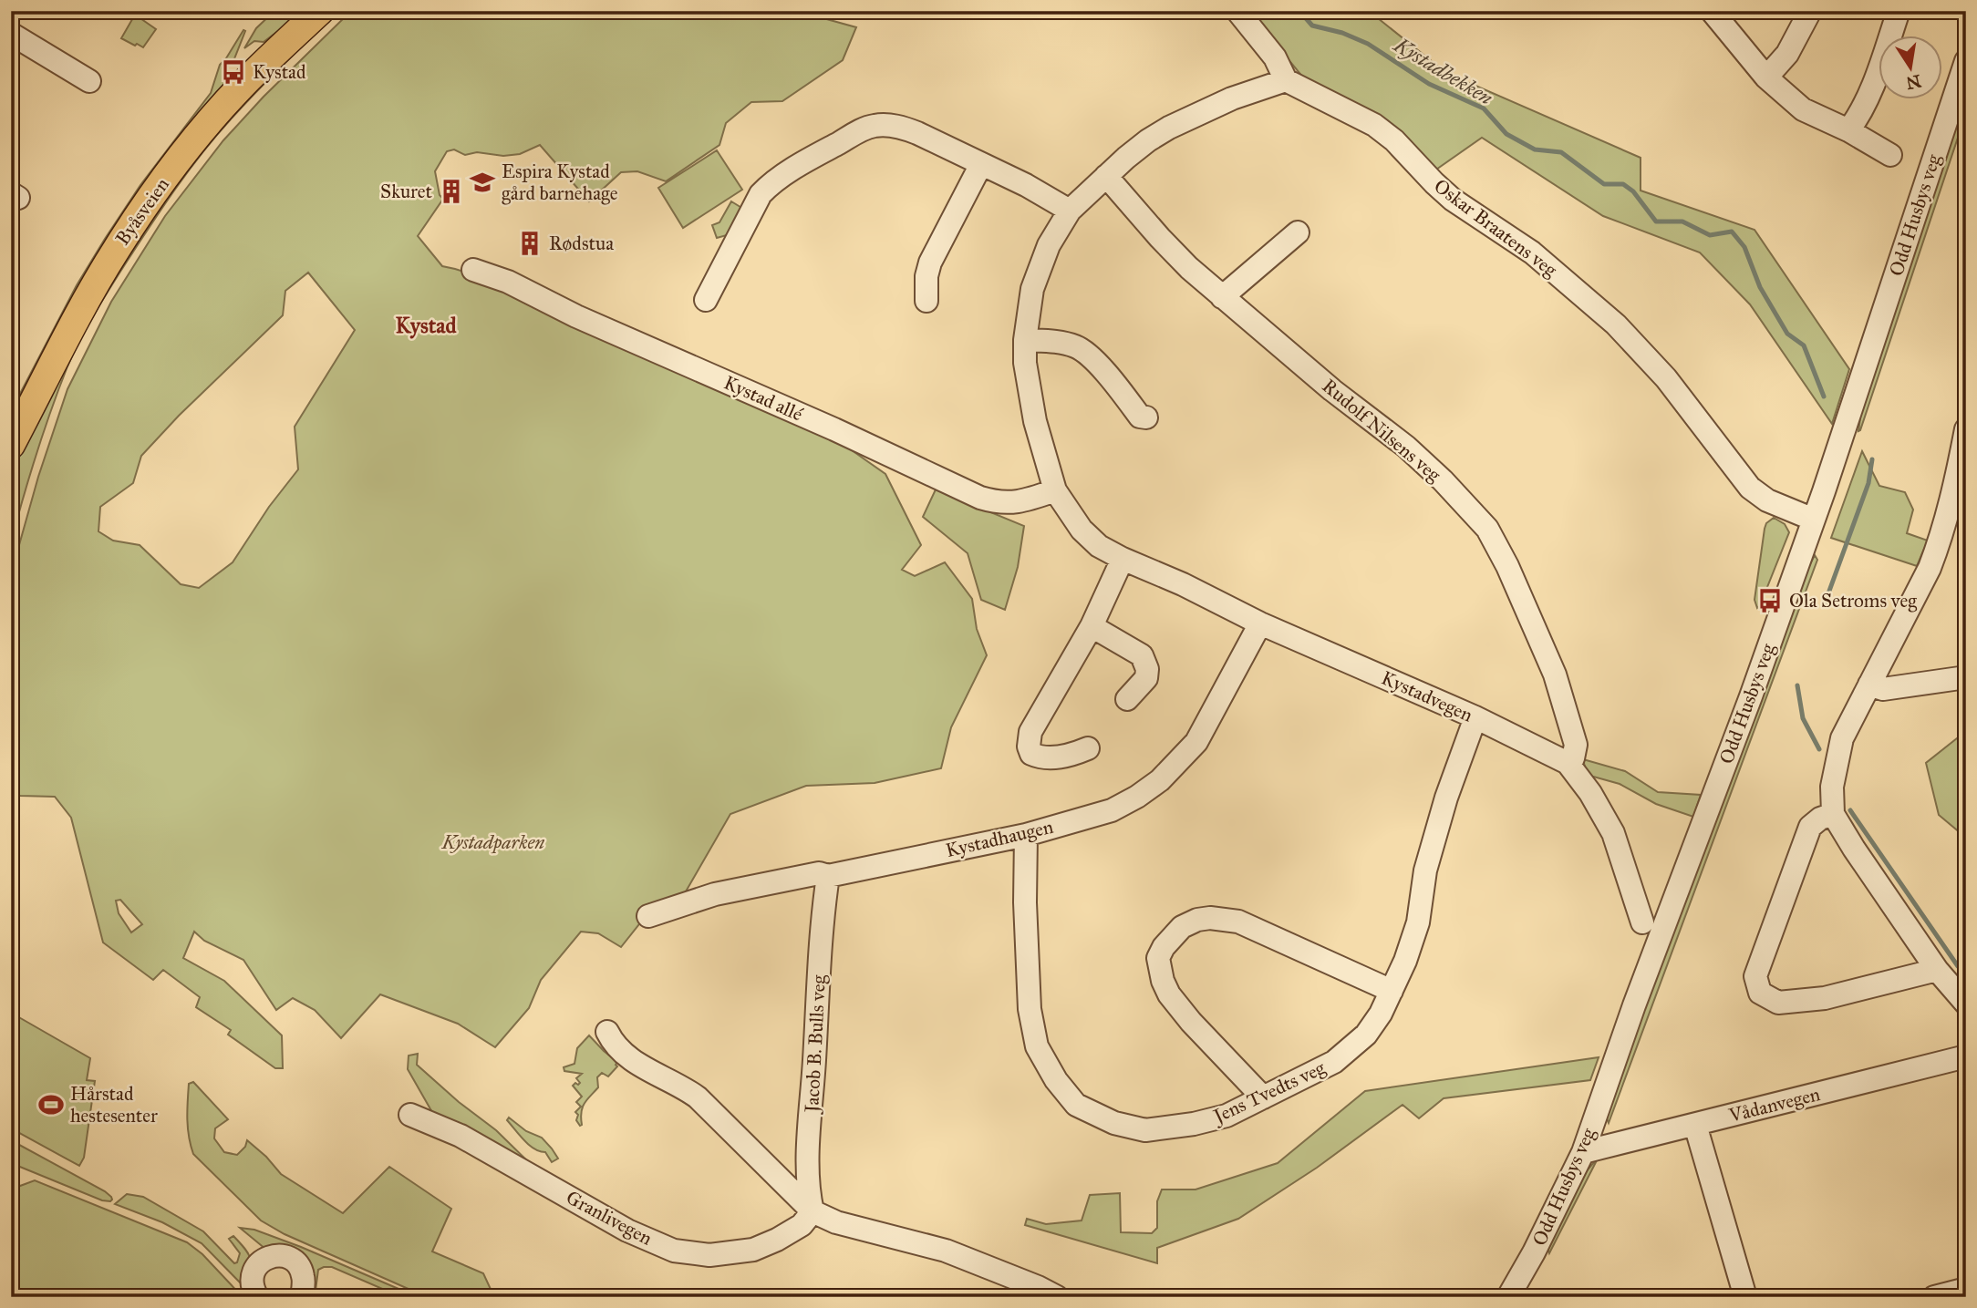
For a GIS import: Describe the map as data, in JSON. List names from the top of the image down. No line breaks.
{"streets":{"main road":["Byåsveien"],"street":["Odd Husbys veg","Oskar Braatens veg","Kystad allé","Rudolf Nilsens veg","Kystadvegen","Kystadhaugen","Jacob B. Bulls veg","Jens Tvedts veg","Vådanvegen","Granlivegen"]},"crossings":[["Odd Husbys veg","Oskar Braatens veg"],["Odd Husbys veg","Vådanvegen"],["Kystad allé","Kystadvegen"],["Rudolf Nilsens veg","Kystadvegen"],["Kystadvegen","Kystadhaugen"],["Kystadvegen","Jens Tvedts veg"],["Kystadhaugen","Jacob B. Bulls veg"],["Kystadhaugen","Jens Tvedts veg"],["Jacob B. Bulls veg","Granlivegen"]],"districts":["Kystad"],"water":["Kystadbekken"],"parks":["Kystadparken"],"places":{"bus stop":["Kystad","Ola Setroms veg"],"school or university":["Espira Kystad gård barnehage"],"building":["Skuret","Rødstua"],"sports":["Hårstad hestesenter"]},"north":"bottom"}
